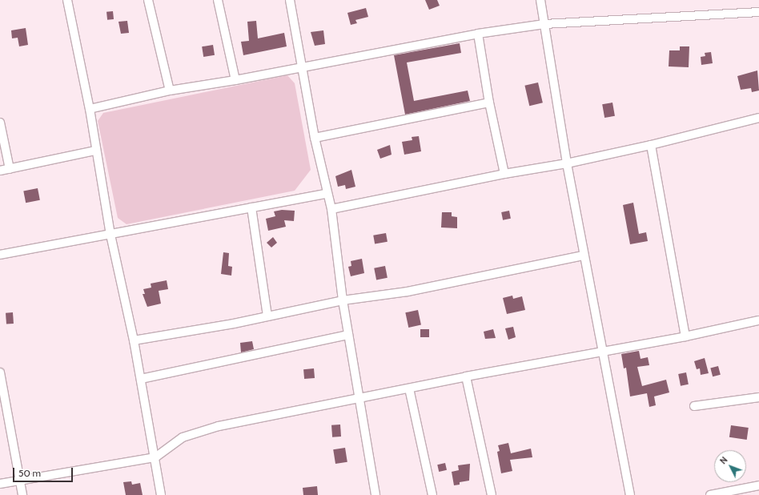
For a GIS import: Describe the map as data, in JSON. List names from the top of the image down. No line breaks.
{"scale_bar":"50 m","north":"top left"}
